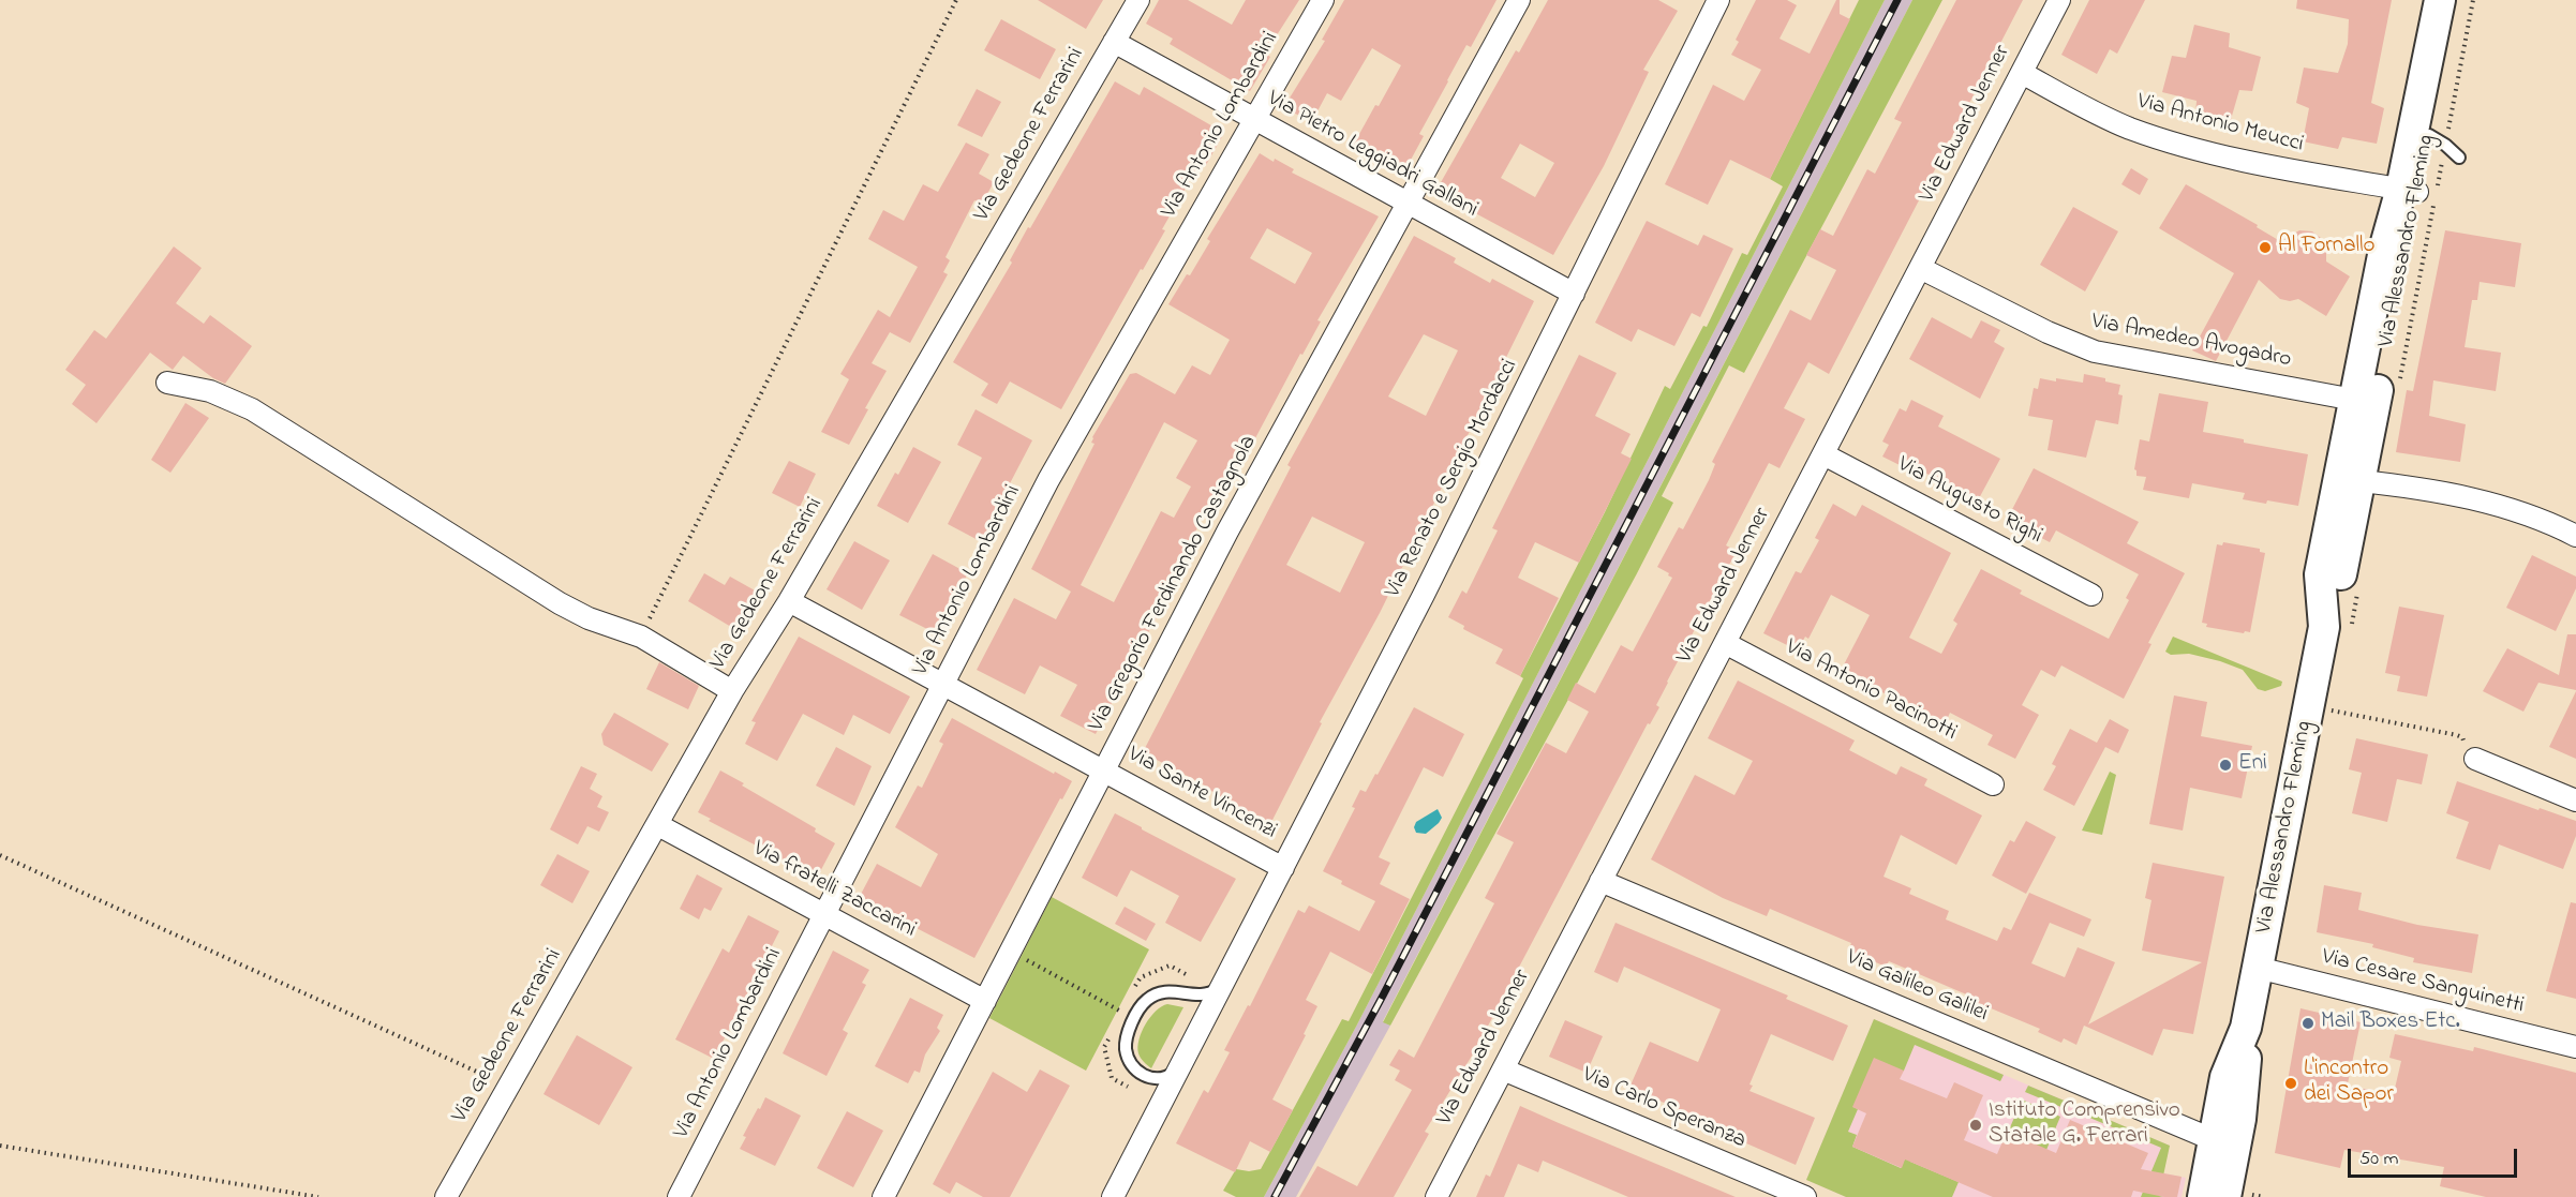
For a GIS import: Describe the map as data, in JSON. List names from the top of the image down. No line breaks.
{"streets":{"main road":["Via Alessandro Fleming"],"street":["Via Edward Jenner","Via Antonio Meucci","Via Antonio Lombardini","Via Gedeone Ferrarini","Via Pietro Leggiadri Gallani","Via Amedeo Avogadro","Via Renato e Sergio Mordacci","Via Augusto Righi","Via Gregorio Ferdinando Castagnola","Via Antonio Pacinotti","Via Sante Vincenzi","Via fratelli Zaccarini","Via Cesare Sanguinetti","Via Galileo Galilei","Via Carlo Speranza"]},"crossings":[["Via Edward Jenner","Via Antonio Meucci"],["Via Edward Jenner","Via Amedeo Avogadro"],["Via Edward Jenner","Via Augusto Righi"],["Via Edward Jenner","Via Antonio Pacinotti"],["Via Edward Jenner","Via Galileo Galilei"],["Via Edward Jenner","Via Carlo Speranza"],["Via Antonio Meucci","Via Alessandro Fleming"],["Via Antonio Lombardini","Via Pietro Leggiadri Gallani"],["Via Antonio Lombardini","Via Sante Vincenzi"],["Via Antonio Lombardini","Via fratelli Zaccarini"],["Via Gedeone Ferrarini","Via Pietro Leggiadri Gallani"],["Via Gedeone Ferrarini","Via Sante Vincenzi"],["Via Gedeone Ferrarini","Via fratelli Zaccarini"],["Via Pietro Leggiadri Gallani","Via Renato e Sergio Mordacci"],["Via Pietro Leggiadri Gallani","Via Gregorio Ferdinando Castagnola"],["Via Alessandro Fleming","Via Amedeo Avogadro"],["Via Alessandro Fleming","Via Cesare Sanguinetti"],["Via Alessandro Fleming","Via Galileo Galilei"],["Via Renato e Sergio Mordacci","Via Sante Vincenzi"],["Via Gregorio Ferdinando Castagnola","Via Sante Vincenzi"],["Via Gregorio Ferdinando Castagnola","Via fratelli Zaccarini"]],"places":["Al Fornallo","Eni","Mail Boxes Etc.","L'incontro dei Sapor","Istituto Comprensivo Statale G. Ferrari"],"scale_bar":"50 m"}
